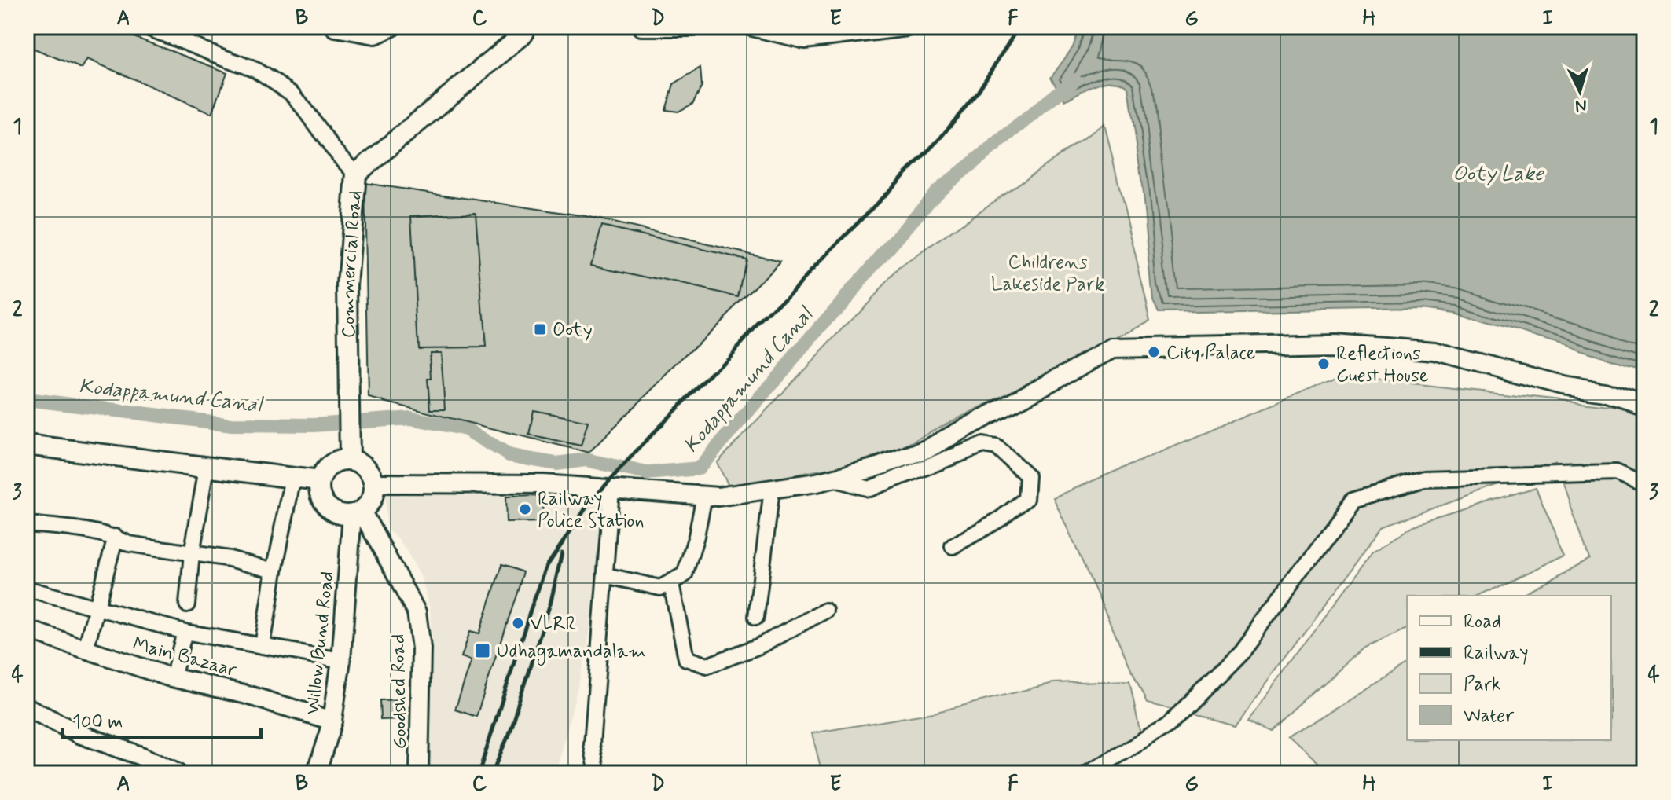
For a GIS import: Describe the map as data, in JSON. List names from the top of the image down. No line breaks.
{"streets":{"main road":["Commercial Road"],"street":["Willow Bund Road","Main Bazaar","Goodshed Road"]},"crossings":[["Commercial Road","Willow Bund Road"],["Commercial Road","Goodshed Road"],["Willow Bund Road","Main Bazaar"],["Willow Bund Road","Goodshed Road"]],"water":["Ooty Lake","Kodappamund Canal"],"parks":["Childrens Lakeside Park"],"places":{"transit":["Ooty","Udhagamandalam"],"other":["City Palace","Reflections Guest House","Railway Police Station","VLRR"]},"legend":["Road","Railway","Park","Water"],"scale_bar":"100 m","north":"bottom","grid":{"columns":["A","B","C","D","E","F","G","H","I"],"rows":["1","2","3","4"]}}
